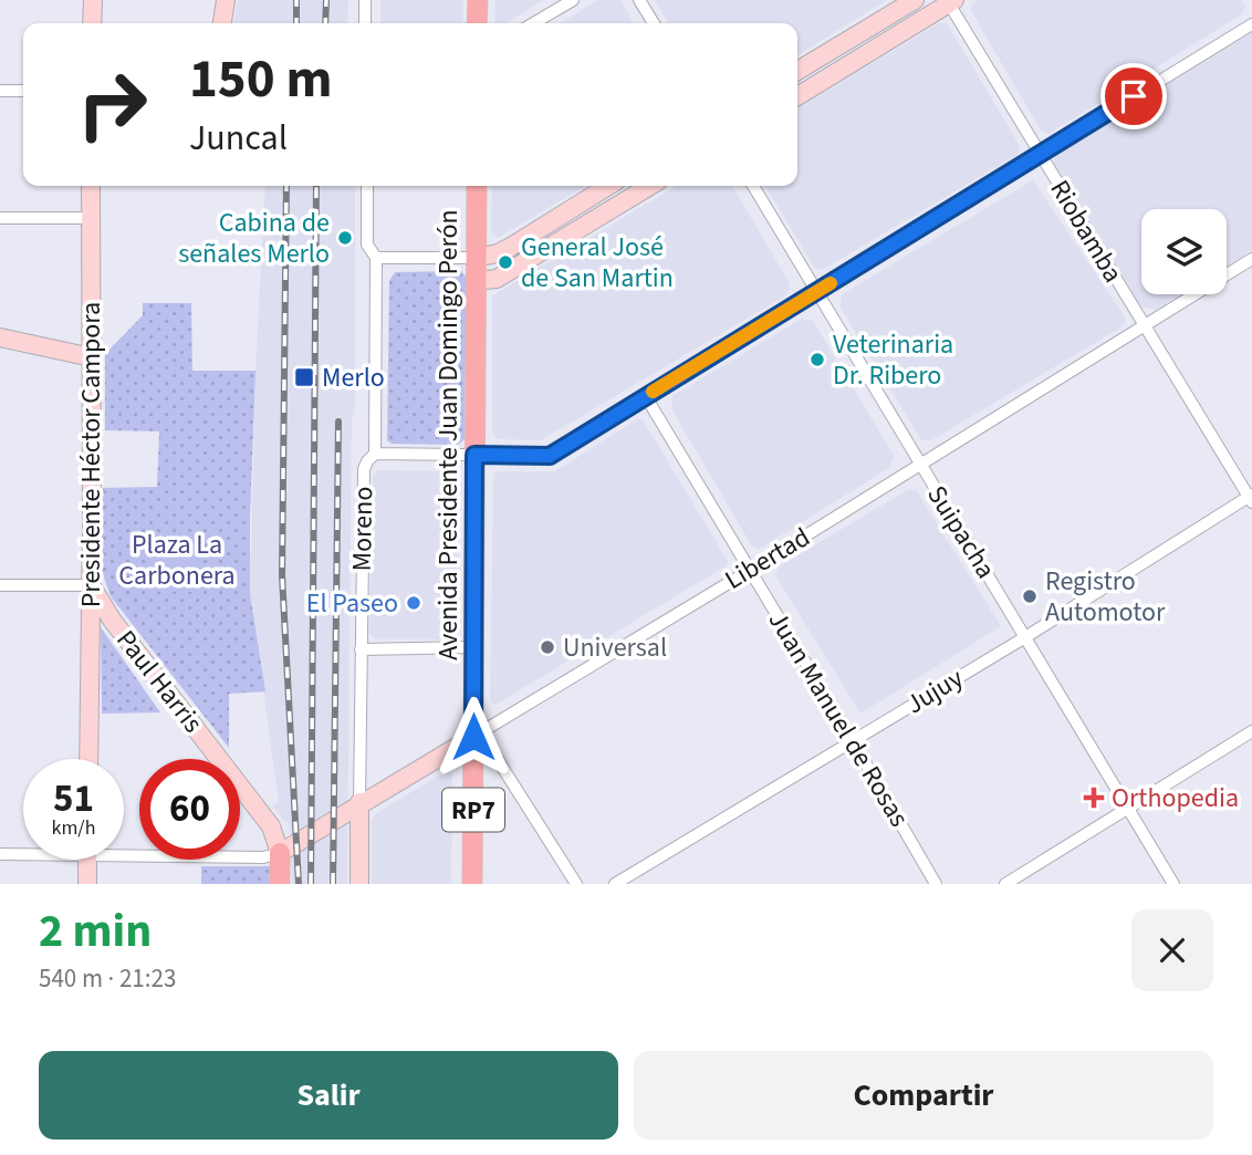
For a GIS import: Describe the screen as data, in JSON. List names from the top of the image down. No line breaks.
{"streets":{"main road":["Avenida Presidente Juan Domingo Perón","Presidente Héctor Campora","Moreno","Libertad","Paul Harris","RP7"],"street":["Riobamba","Suipacha","Jujuy","Juan Manuel de Rosas"]},"crossings":[["Riobamba","Libertad"],["Riobamba","Jujuy"],["Avenida Presidente Juan Domingo Perón","Libertad"],["Avenida Presidente Juan Domingo Perón","RP7"],["Presidente Héctor Campora","Paul Harris"],["Moreno","Libertad"],["Suipacha","Libertad"],["Suipacha","Jujuy"],["Libertad","Paul Harris"],["Libertad","Juan Manuel de Rosas"],["Libertad","RP7"],["Jujuy","Juan Manuel de Rosas"]],"parks":["Plaza La Carbonera"],"places":{"other":["Cabina de señales Merlo","General José de San Martin","Veterinaria Dr. Ribero","Registro Automotor","El Paseo","Universal"],"transit":["Merlo"],"health":["Orthopedia"]},"page":{"turn":["150 m","Juncal"],"speed":"51 km/h","limit":"60","heading":["2 min","540 m · 21:23"],"buttons":["Salir","Compartir"]}}
